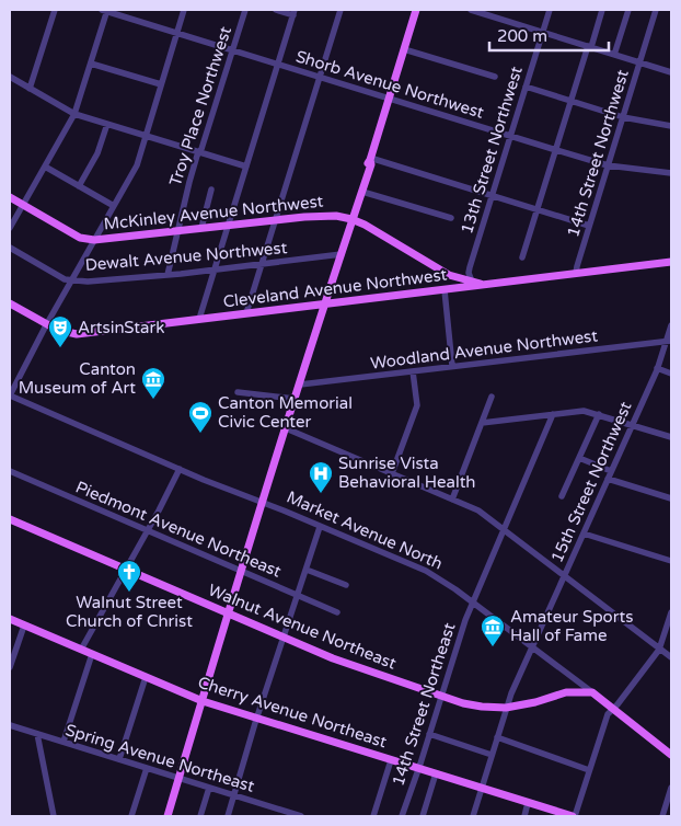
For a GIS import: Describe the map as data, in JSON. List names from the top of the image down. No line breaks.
{"streets":{"main road":["McKinley Avenue Northwest","Cleveland Avenue Northwest","Market Avenue North","Walnut Avenue Northeast","Cherry Avenue Northeast"],"street":["Shorb Avenue Northwest","Troy Place Northwest","13th Street Northwest","14th Street Northwest","Dewalt Avenue Northwest","Woodland Avenue Northwest","15th Street Northwest","Piedmont Avenue Northeast","14th Street Northeast","Spring Avenue Northeast"]},"crossings":[["Shorb Avenue Northwest","Troy Place Northwest"],["Shorb Avenue Northwest","13th Street Northwest"],["Shorb Avenue Northwest","14th Street Northwest"],["Troy Place Northwest","McKinley Avenue Northwest"],["Troy Place Northwest","Dewalt Avenue Northwest"],["13th Street Northwest","McKinley Avenue Northwest"],["14th Street Northwest","Cleveland Avenue Northwest"],["McKinley Avenue Northwest","Cleveland Avenue Northwest"],["Woodland Avenue Northwest","15th Street Northwest"],["15th Street Northwest","Market Avenue North"],["15th Street Northwest","Walnut Avenue Northeast"],["15th Street Northwest","Cherry Avenue Northeast"],["Market Avenue North","Walnut Avenue Northeast"],["Market Avenue North","14th Street Northeast"],["Walnut Avenue Northeast","14th Street Northeast"],["14th Street Northeast","Cherry Avenue Northeast"]],"places":{"theatre":["ArtsinStark"],"museum":["Canton Museum of Art","Amateur Sports Hall of Fame"],"sports":["Canton Memorial Civic Center"],"hospital":["Sunrise Vista Behavioral Health"],"church":["Walnut Street Church of Christ"]},"scale_bar":"200 m"}
